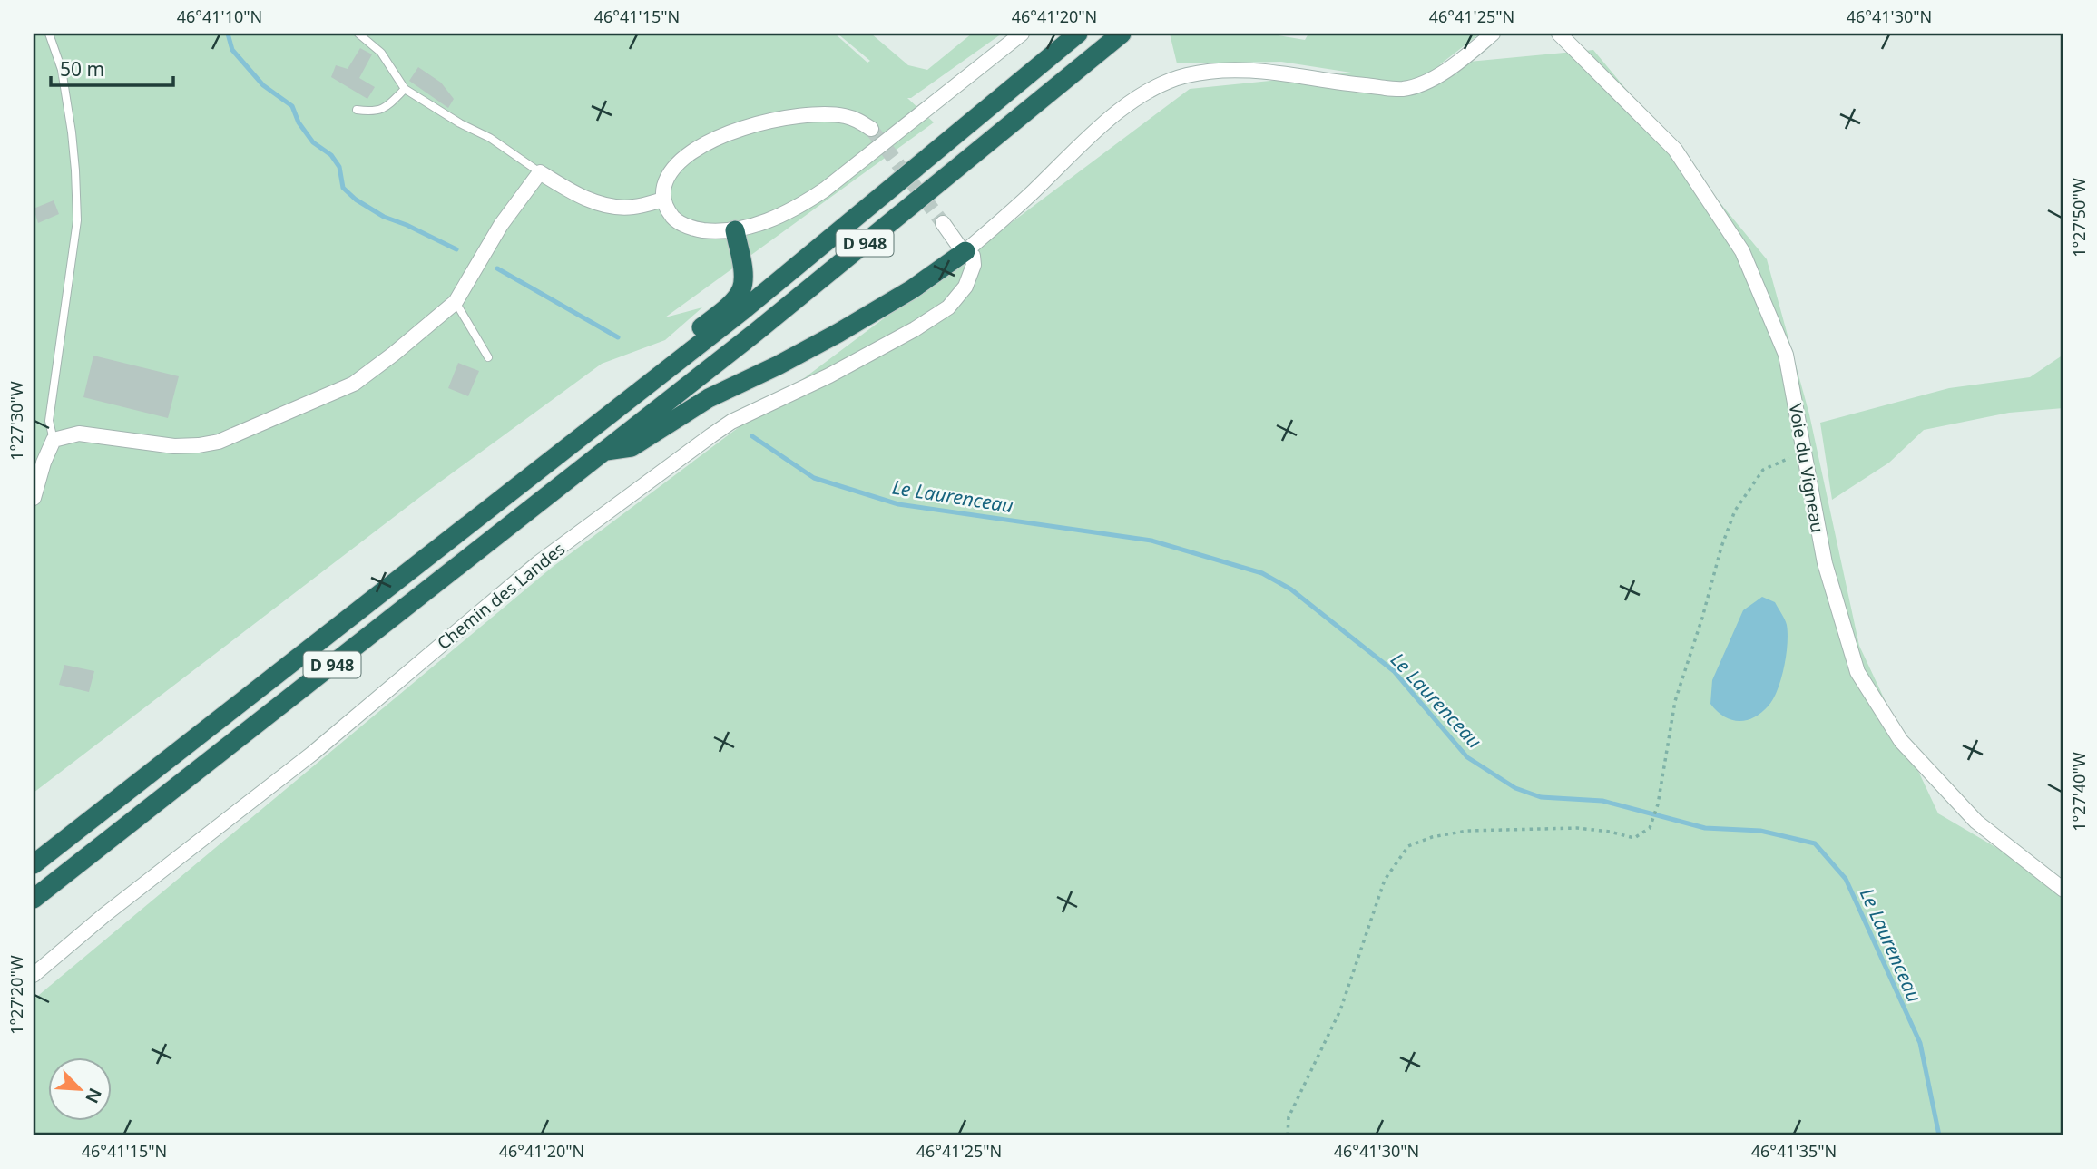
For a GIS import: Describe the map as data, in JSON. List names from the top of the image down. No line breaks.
{"streets":{"highway":["D 948"],"street":["Voie du Vigneau","Chemin des Landes"]},"water":["Le Laurenceau"],"scale_bar":"50 m","north":"bottom right","coordinates":["46°41'10\"N","46°41'15\"N","46°41'20\"N","46°41'25\"N","46°41'30\"N","1°27'50\"W","1°27'30\"W","1°27'40\"W","1°27'20\"W","46°41'35\"N"]}
